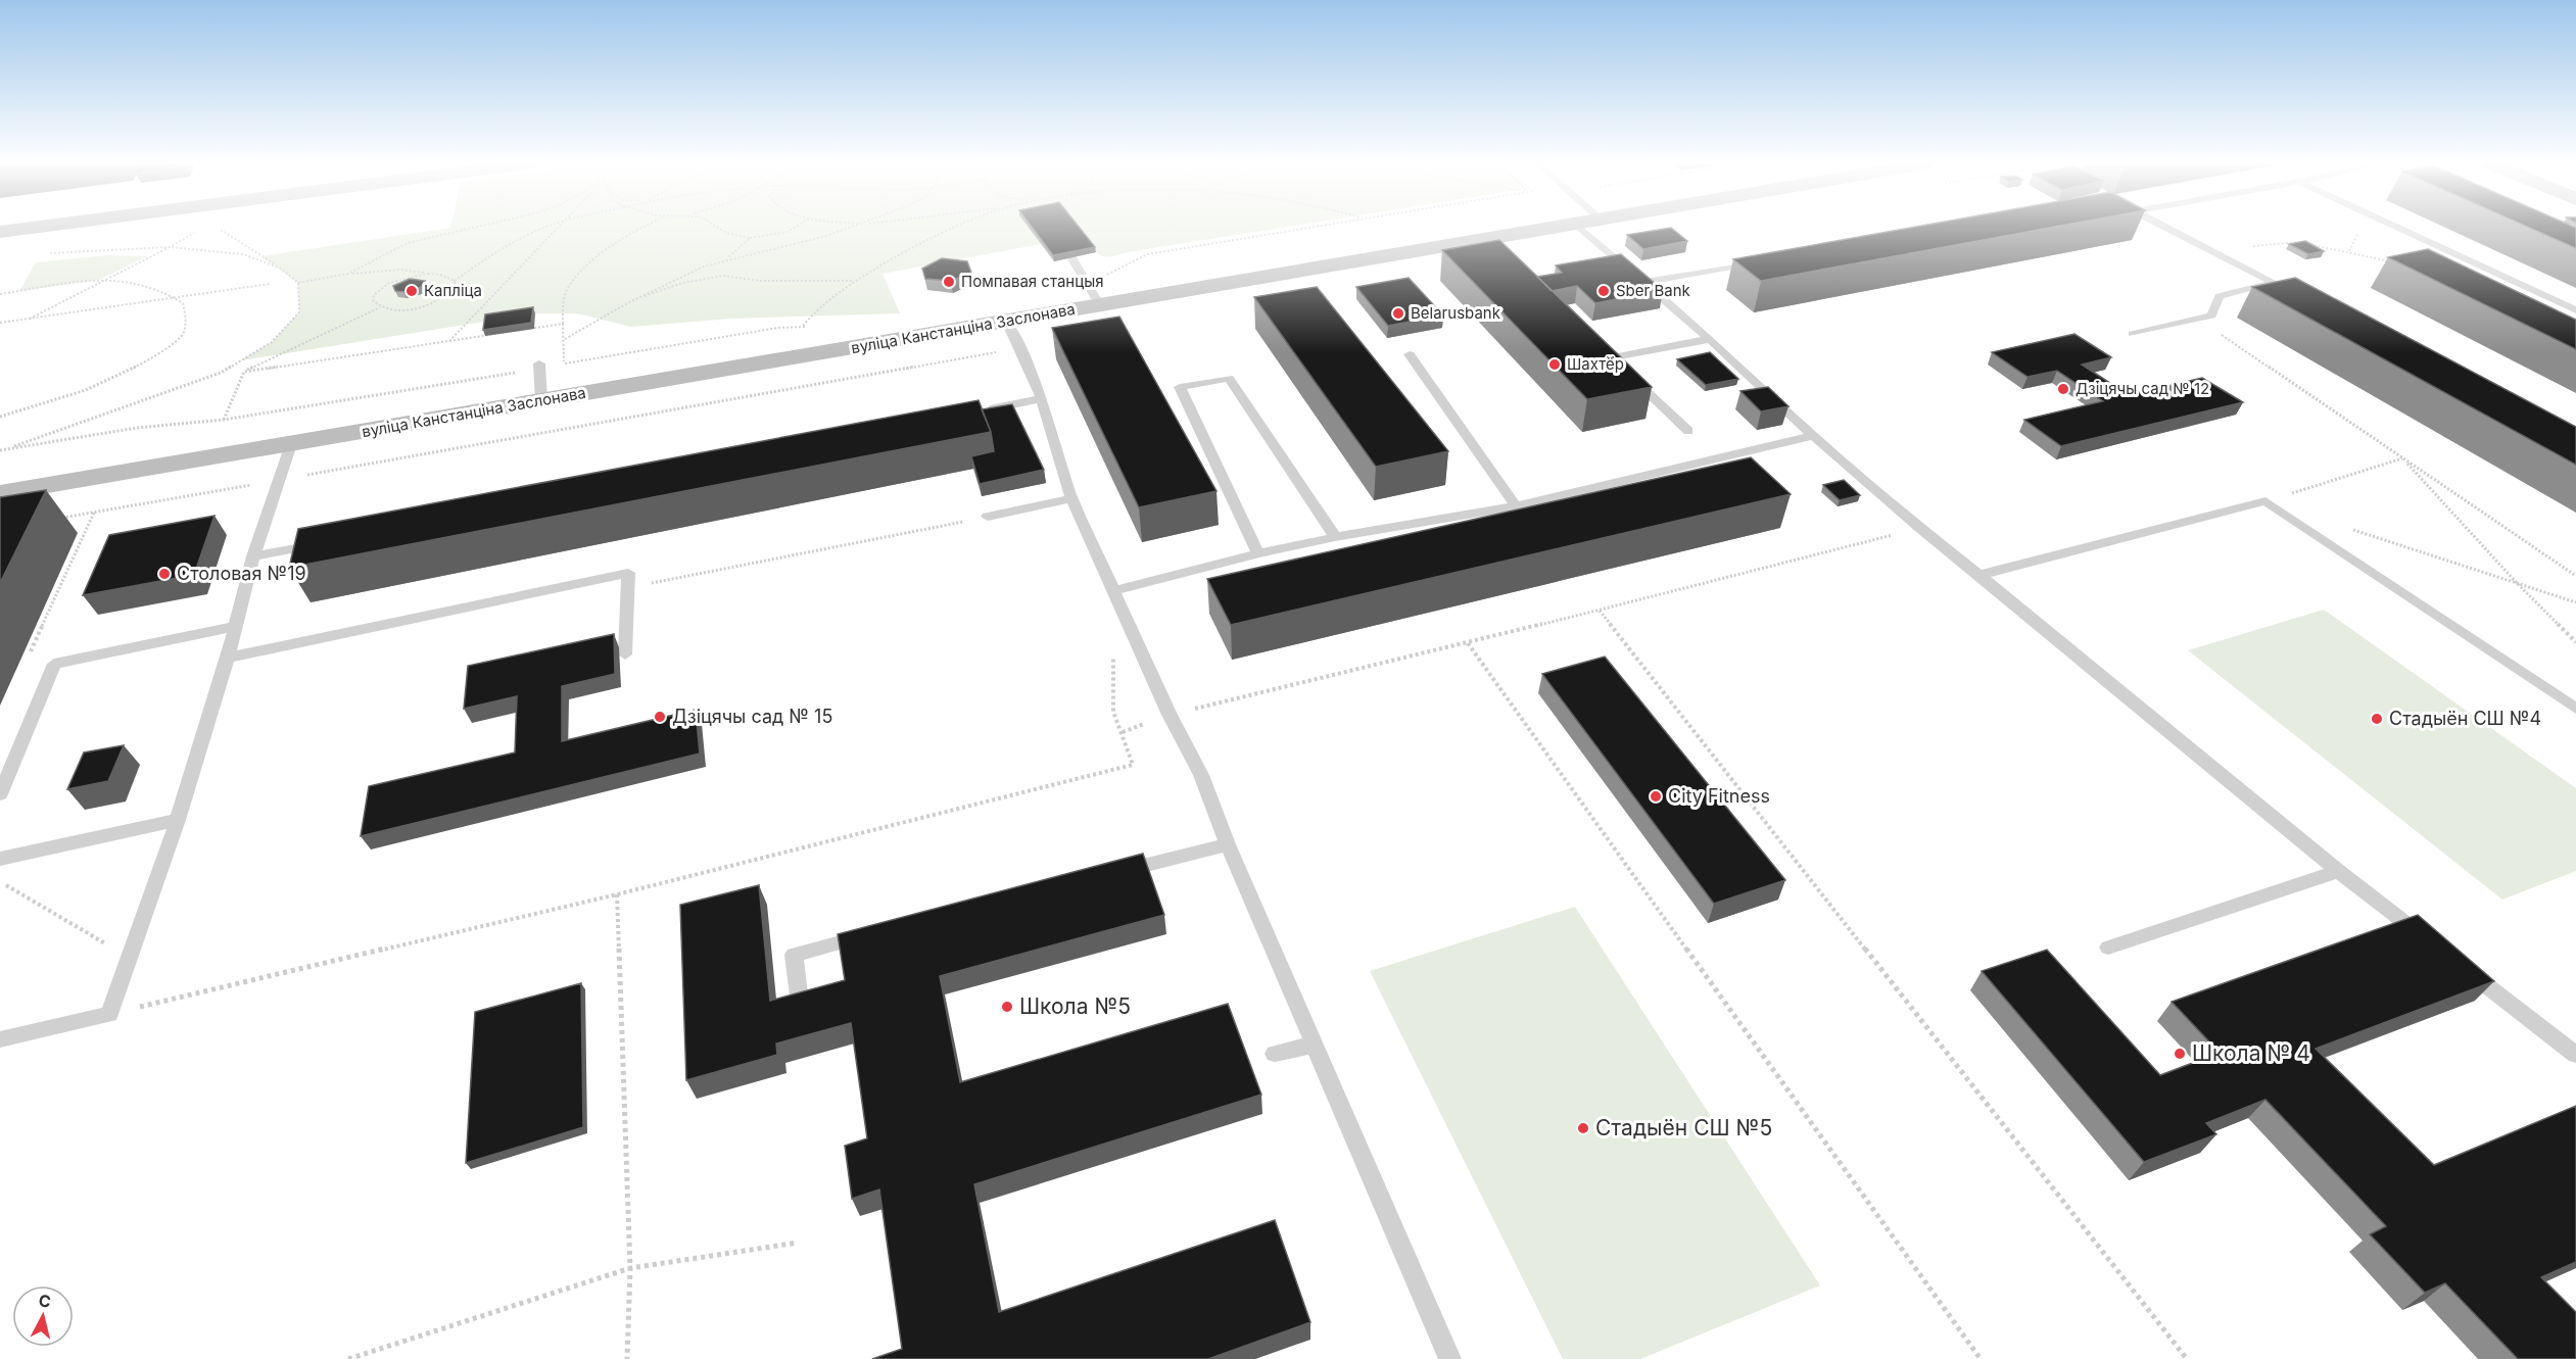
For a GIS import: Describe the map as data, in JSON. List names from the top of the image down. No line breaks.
{"streets":{"main road":["вуліца Канстанціна Заслонава"]},"places":["Помпавая станцыя","Капліца","Sber Bank","Belarusbank","Шахтёр","Дзіцячы сад № 12","Столовая №19","Дзіцячы сад № 15","Стадыён СШ №4","City Fitness","Школа №5","Школа № 4","Стадыён СШ №5"],"north":"top"}
